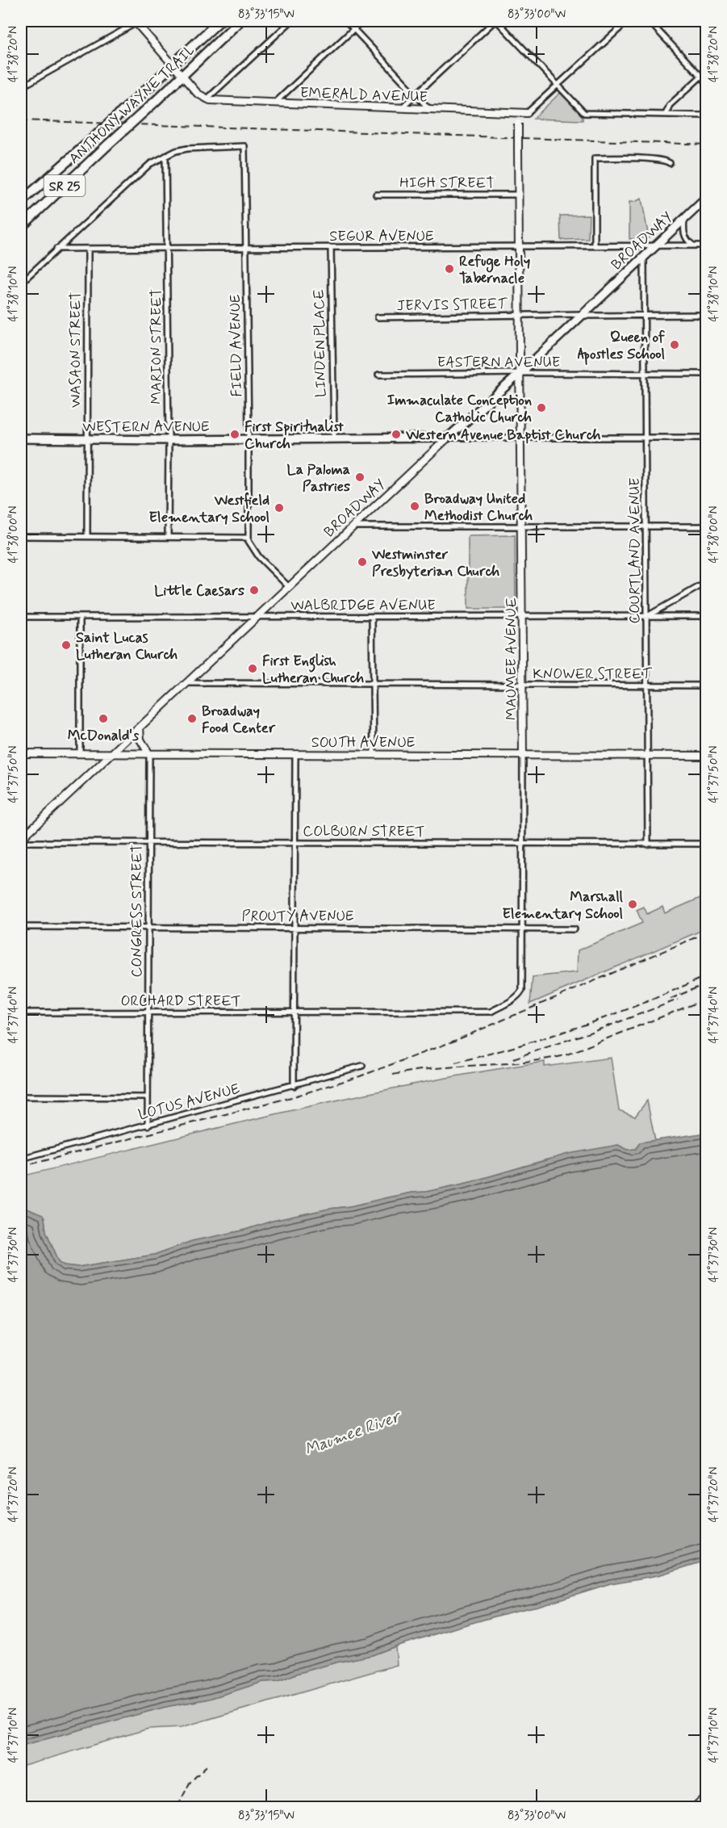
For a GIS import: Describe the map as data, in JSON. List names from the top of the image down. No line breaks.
{"streets":{"highway":["ANTHONY WAYNE TRAIL","SR 25"],"main road":["BROADWAY","WESTERN AVENUE"],"street":["EMERALD AVENUE","HIGH STREET","SEGUR AVENUE","JERVIS STREET","LINDEN PLACE","FIELD AVENUE","MARION STREET","WASAON STREET","EASTERN AVENUE","COURTLAND AVENUE","WALBRIDGE AVENUE","MAUMEE AVENUE","KNOWER STREET","SOUTH AVENUE","COLBURN STREET","CONGRESS STREET","PROUTY AVENUE","ORCHARD STREET","LOTUS AVENUE"]},"crossings":[["EMERALD AVENUE","MAUMEE AVENUE"],["HIGH STREET","MAUMEE AVENUE"],["SEGUR AVENUE","BROADWAY"],["SEGUR AVENUE","LINDEN PLACE"],["SEGUR AVENUE","FIELD AVENUE"],["SEGUR AVENUE","MARION STREET"],["SEGUR AVENUE","WASAON STREET"],["SEGUR AVENUE","MAUMEE AVENUE"],["BROADWAY","JERVIS STREET"],["BROADWAY","EASTERN AVENUE"],["BROADWAY","WESTERN AVENUE"],["BROADWAY","COURTLAND AVENUE"],["BROADWAY","WALBRIDGE AVENUE"],["BROADWAY","MAUMEE AVENUE"],["BROADWAY","KNOWER STREET"],["BROADWAY","SOUTH AVENUE"],["BROADWAY","COLBURN STREET"],["JERVIS STREET","COURTLAND AVENUE"],["JERVIS STREET","MAUMEE AVENUE"],["LINDEN PLACE","WESTERN AVENUE"],["FIELD AVENUE","MARION STREET"],["FIELD AVENUE","WESTERN AVENUE"],["MARION STREET","WESTERN AVENUE"],["WASAON STREET","WESTERN AVENUE"],["EASTERN AVENUE","COURTLAND AVENUE"],["EASTERN AVENUE","MAUMEE AVENUE"],["WESTERN AVENUE","COURTLAND AVENUE"],["WESTERN AVENUE","MAUMEE AVENUE"],["COURTLAND AVENUE","WALBRIDGE AVENUE"],["COURTLAND AVENUE","KNOWER STREET"],["COURTLAND AVENUE","SOUTH AVENUE"],["COURTLAND AVENUE","COLBURN STREET"],["WALBRIDGE AVENUE","MAUMEE AVENUE"],["MAUMEE AVENUE","KNOWER STREET"],["MAUMEE AVENUE","SOUTH AVENUE"],["MAUMEE AVENUE","COLBURN STREET"],["MAUMEE AVENUE","PROUTY AVENUE"],["MAUMEE AVENUE","ORCHARD STREET"],["SOUTH AVENUE","CONGRESS STREET"],["COLBURN STREET","CONGRESS STREET"],["CONGRESS STREET","PROUTY AVENUE"],["CONGRESS STREET","ORCHARD STREET"],["CONGRESS STREET","LOTUS AVENUE"]],"water":["Maumee River"],"places":["Refuge Holy Tabernacle","Queen of Apostles School","Immaculate Conception Catholic Church","First Spiritualist Church","Western Avenue Baptist Church","La Paloma Pastries","Broadway United Methodist Church","Westfield Elementary School","Westminster Presbyterian Church","Little Caesars","Saint Lucas Lutheran Church","First English Lutheran Church","McDonald's","Broadway Food Center","Marshall Elementary School"],"coordinates":["83°33'15\"W","83°33'00\"W","41°38'20\"N","41°38'10\"N","41°38'00\"N","41°37'50\"N","41°37'40\"N","41°37'30\"N","41°37'20\"N","41°37'10\"N"]}
